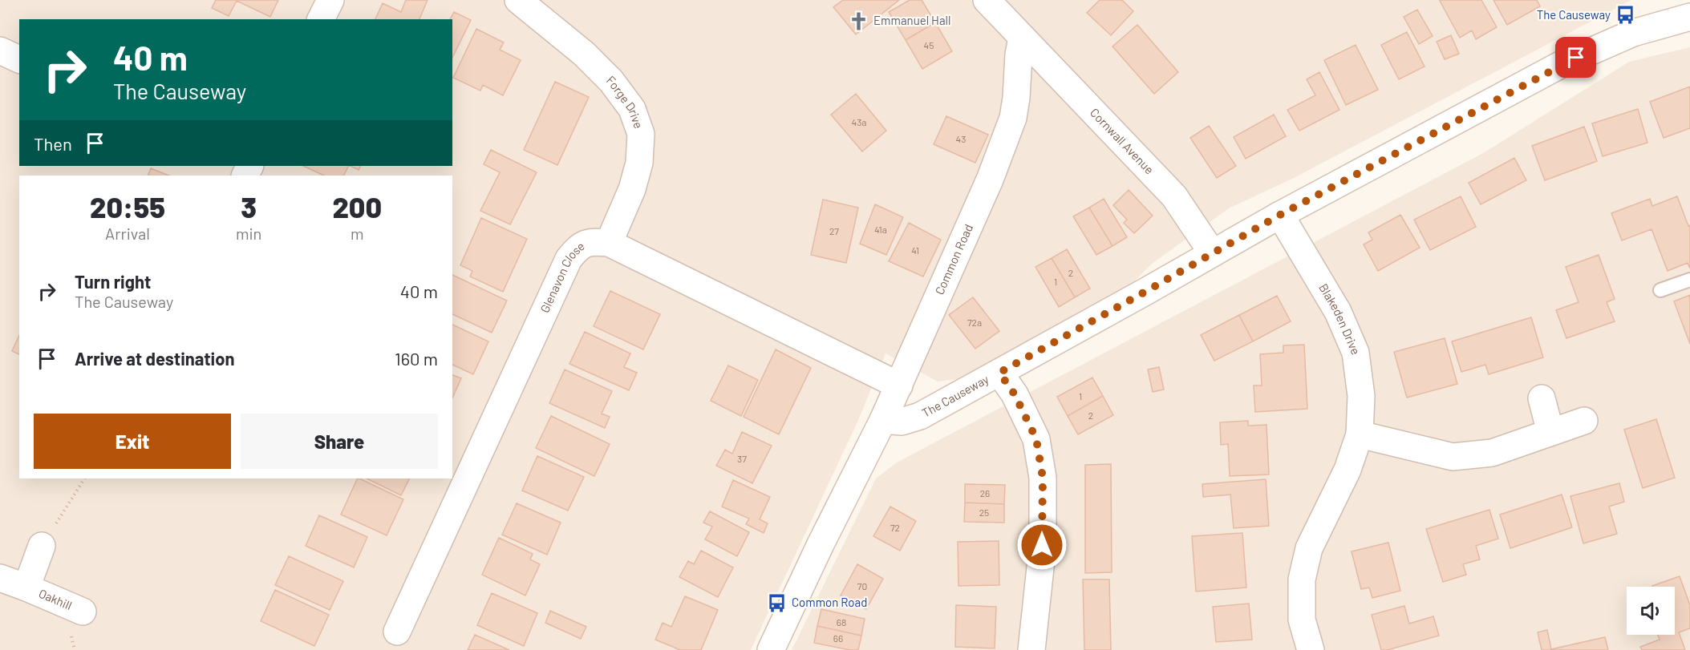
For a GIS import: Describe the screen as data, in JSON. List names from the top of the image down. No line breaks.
{"streets":{"street":["Forge Drive","Cornwall Avenue","Common Road","Glenavon Close","Blakeden Drive","The Causeway","Oakhill"]},"crossings":[["Forge Drive","Glenavon Close"],["Cornwall Avenue","Common Road"],["Cornwall Avenue","The Causeway"],["Common Road","Glenavon Close"],["Common Road","The Causeway"],["Blakeden Drive","The Causeway"]],"places":{"bus stop":["The Causeway","Common Road"],"church":["Emmanuel Hall"]},"house_numbers":["45","43a","43","41a","27","41","2","1","72a","1","2","37","26","25","72","70","68","66"],"page":{"turn":["40 m","The Causeway"],"then":"Then","eta":["20:55","Arrival","3","min","200","m"],"list":[{"name":"Turn right","note":"The Causeway","value":"40 m"},{"name":"Arrive at destination","value":"160 m"}],"buttons":["Exit","Share"]}}
